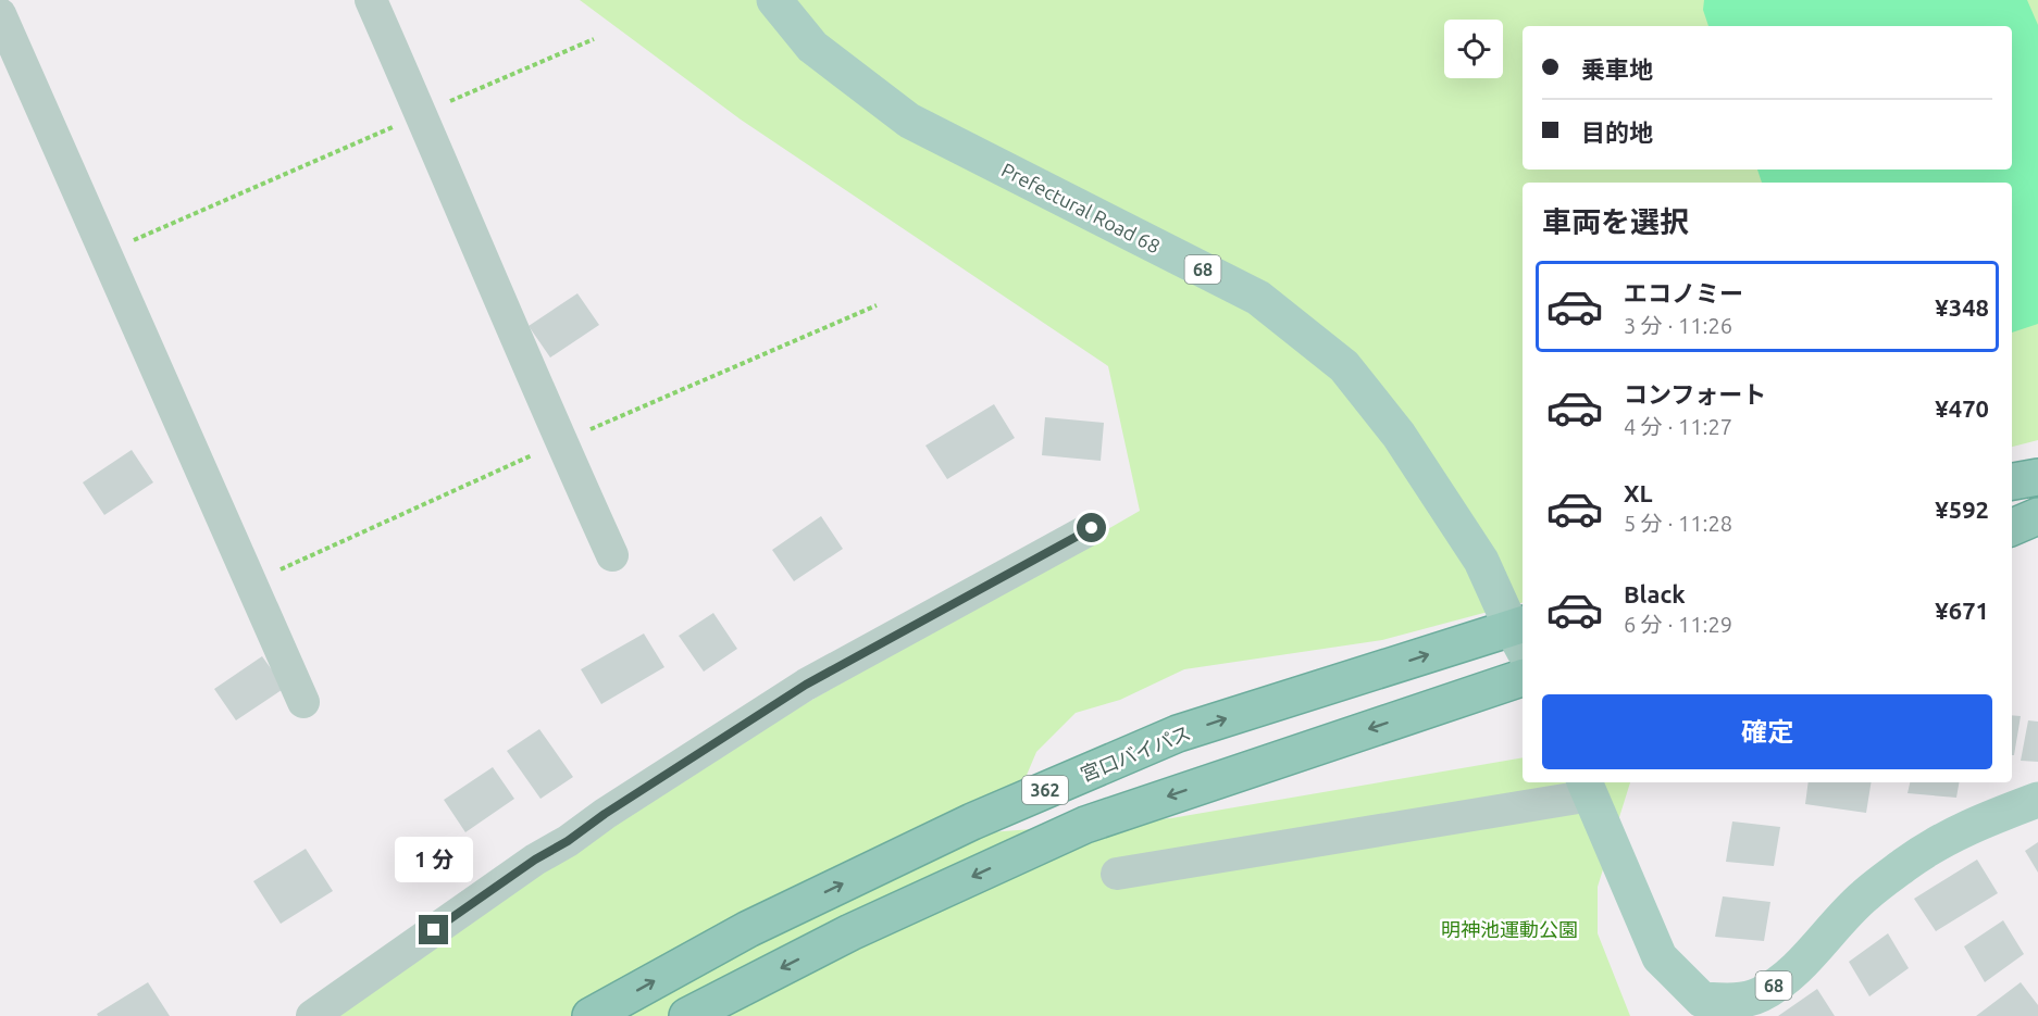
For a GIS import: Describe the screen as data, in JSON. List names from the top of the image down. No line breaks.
{"streets":{"highway":["宮口バイパス","362"],"main road":["Prefectural Road 68","68"]},"crossings":[["Prefectural Road 68","宮口バイパス"]],"parks":["明神池運動公園"],"page":{"banner":["乗車地","目的地"],"heading":"車両を選択","list":[{"name":"エコノミー","note":"3 分 · 11:26","value":"¥348"},{"name":"コンフォート","note":"4 分 · 11:27","value":"¥470"},{"name":"XL","note":"5 分 · 11:28","value":"¥592"},{"name":"Black","note":"6 分 · 11:29","value":"¥671"}],"buttons":"確定","bubble":"1 分"}}
